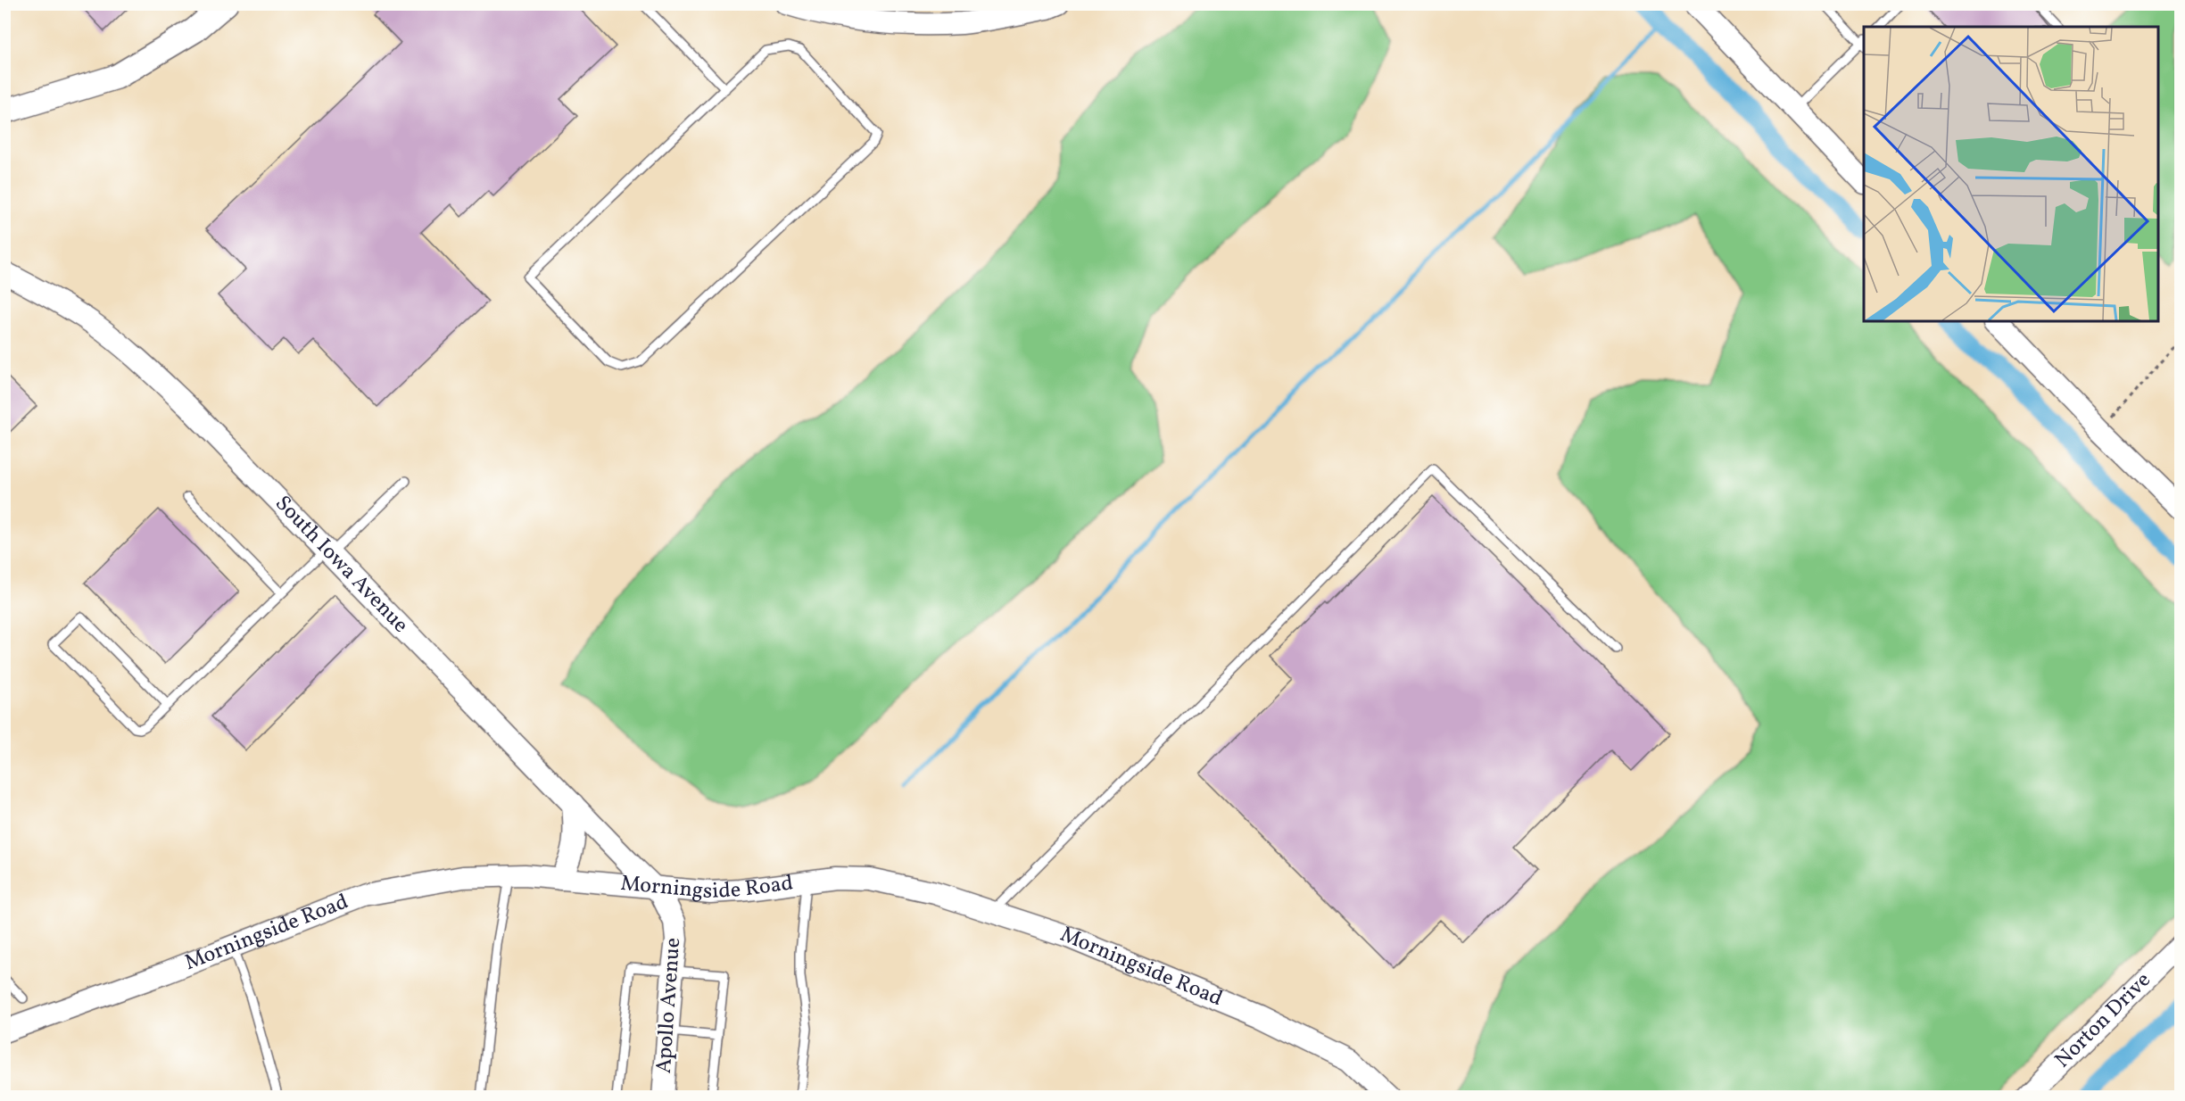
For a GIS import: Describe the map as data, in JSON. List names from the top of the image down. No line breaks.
{"streets":{"street":["South Iowa Avenue","Morningside Road","Apollo Avenue","Norton Drive"]},"crossings":[["South Iowa Avenue","Morningside Road"],["South Iowa Avenue","Apollo Avenue"],["Morningside Road","Apollo Avenue"]]}
